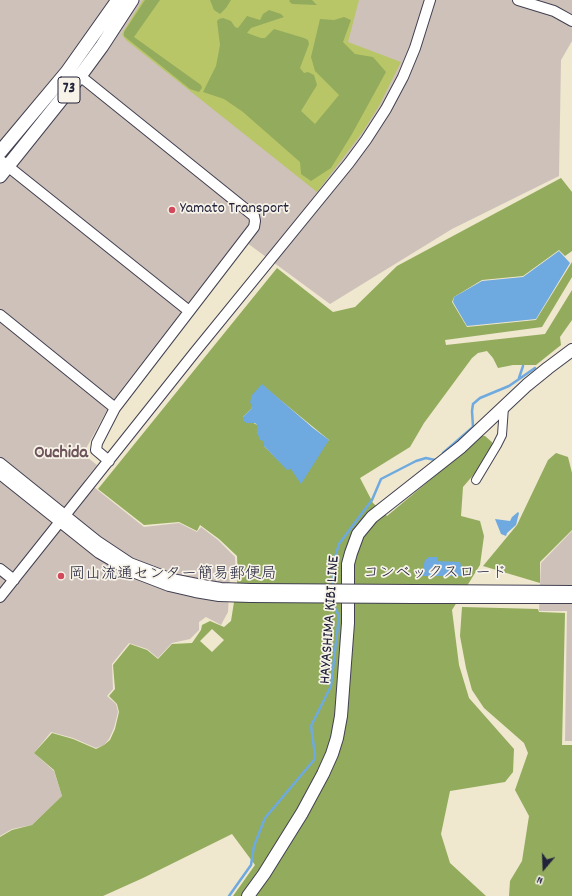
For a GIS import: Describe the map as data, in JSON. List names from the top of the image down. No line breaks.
{"streets":{"main road":["73","HAYASHIMA KIBI LINE"],"street":["コンベックスロード"]},"districts":["Ouchida"],"places":["Yamato Transport","岡山流通センター簡易郵便局"],"north":"bottom"}
